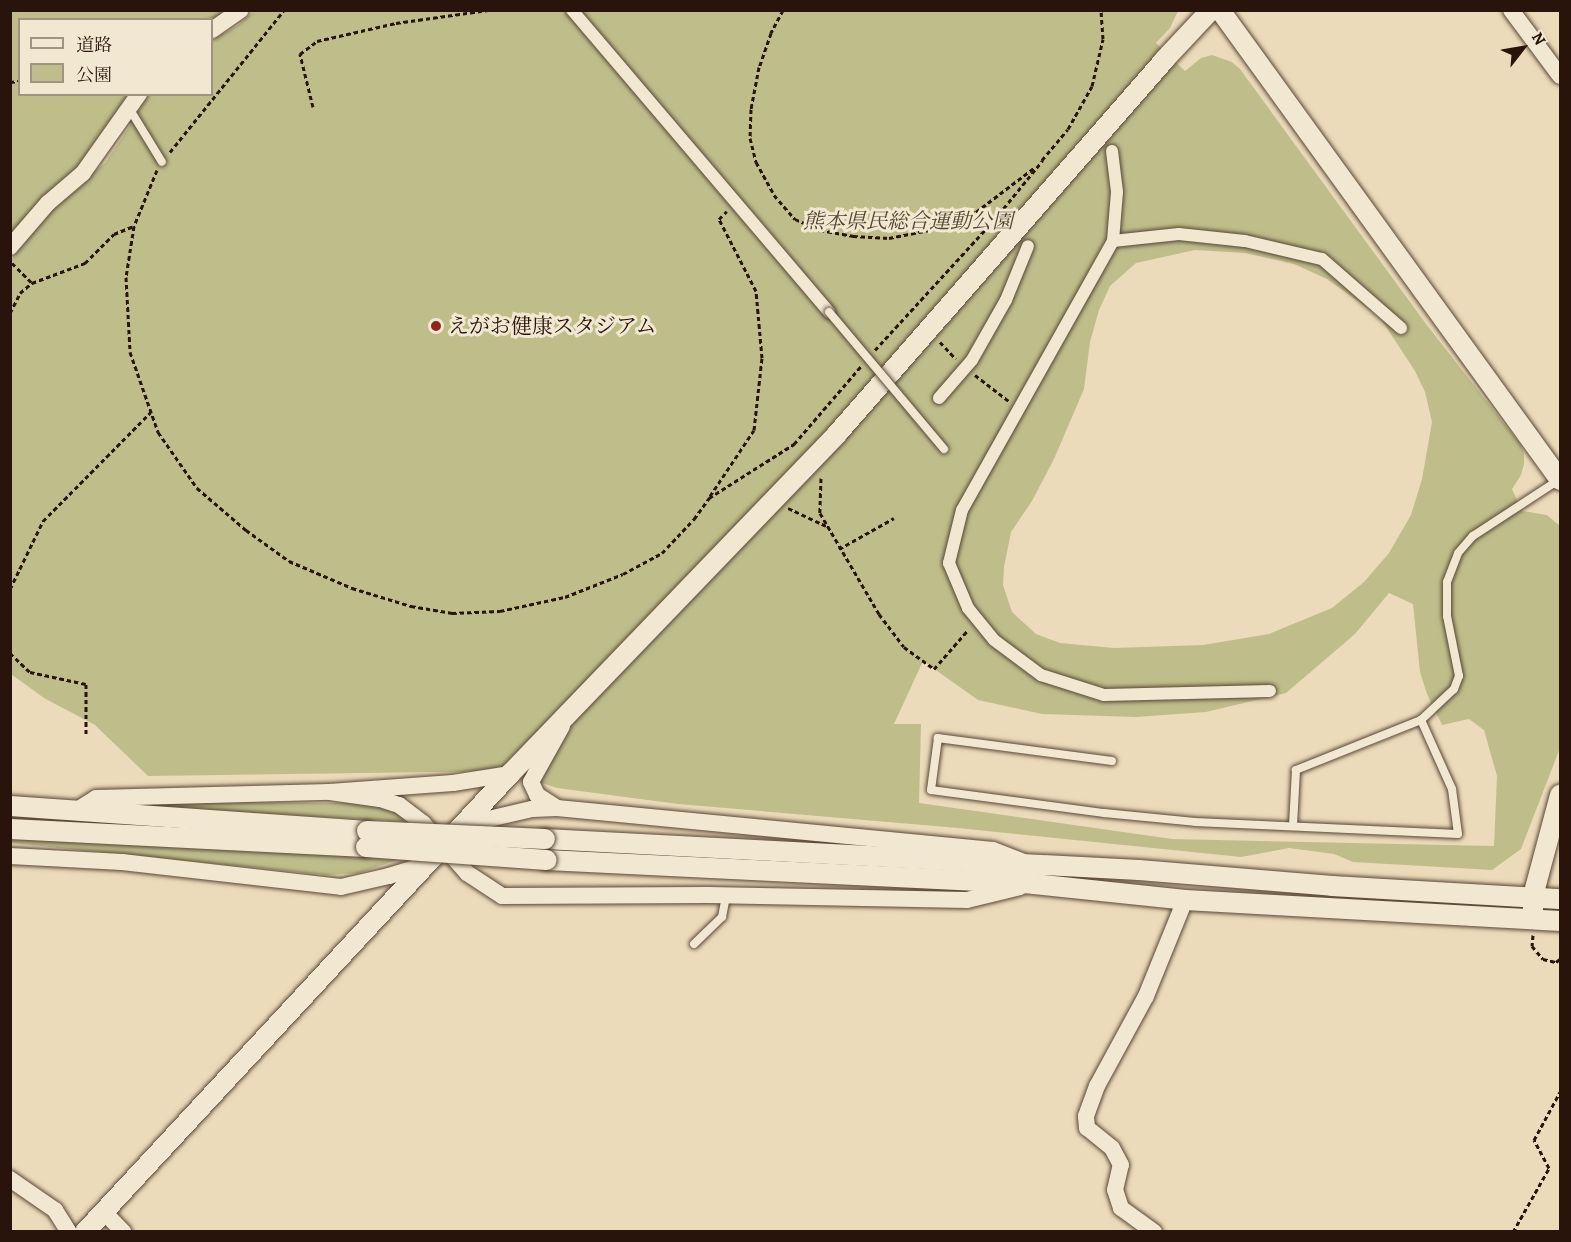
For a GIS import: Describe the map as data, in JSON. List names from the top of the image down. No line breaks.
{"parks":["熊本県民総合運動公園"],"places":["えがお健康スタジアム"],"legend":["道路","公園"],"north":"top right"}
